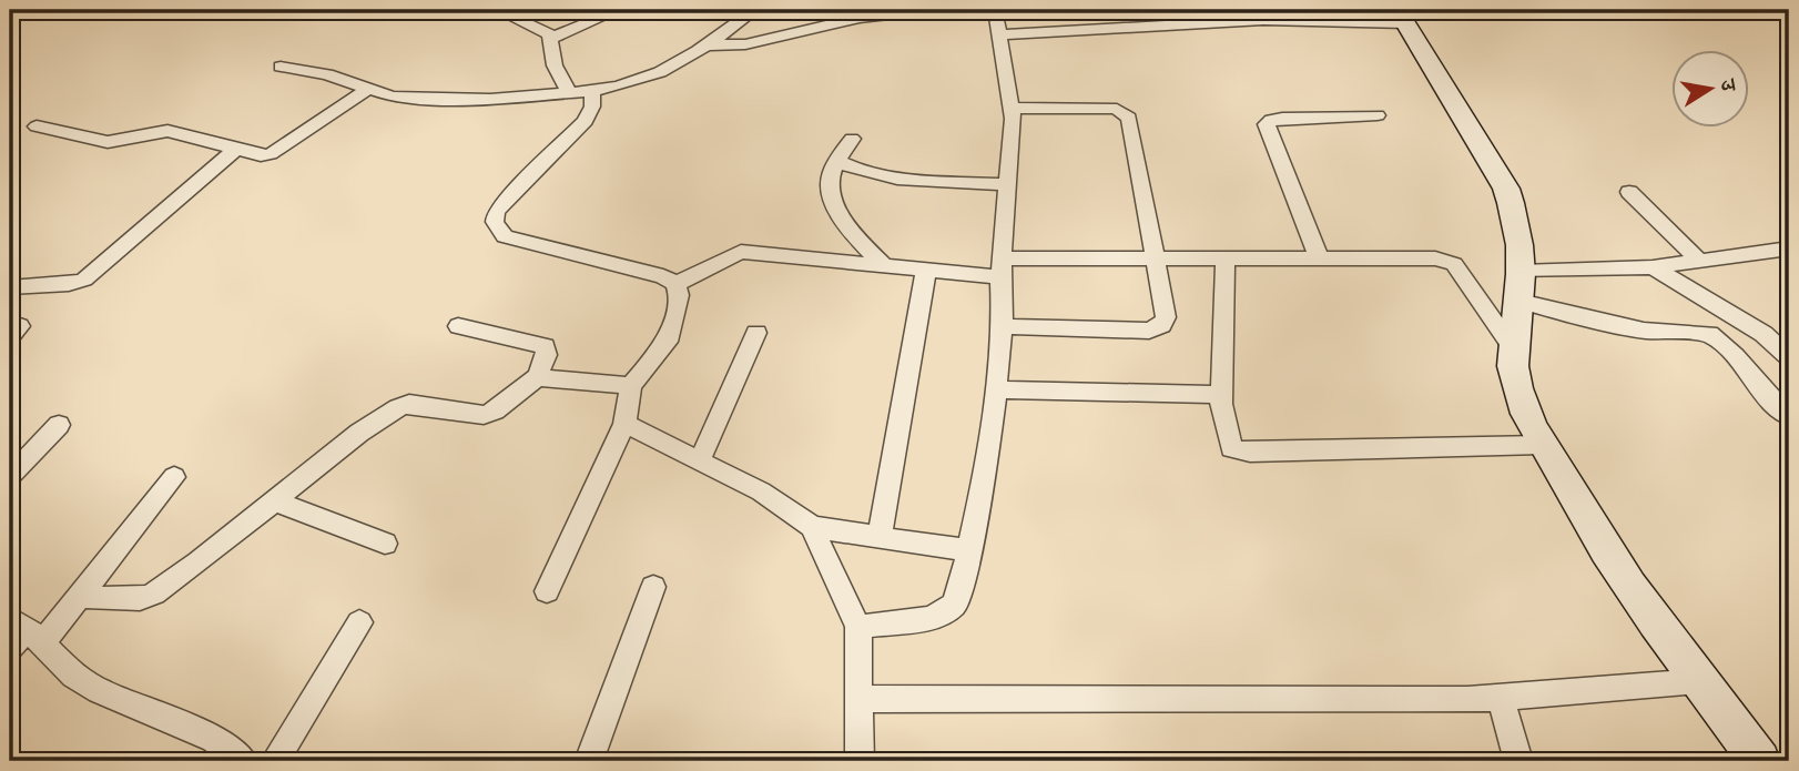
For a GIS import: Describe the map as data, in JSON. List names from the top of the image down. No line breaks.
{"north":"right"}
